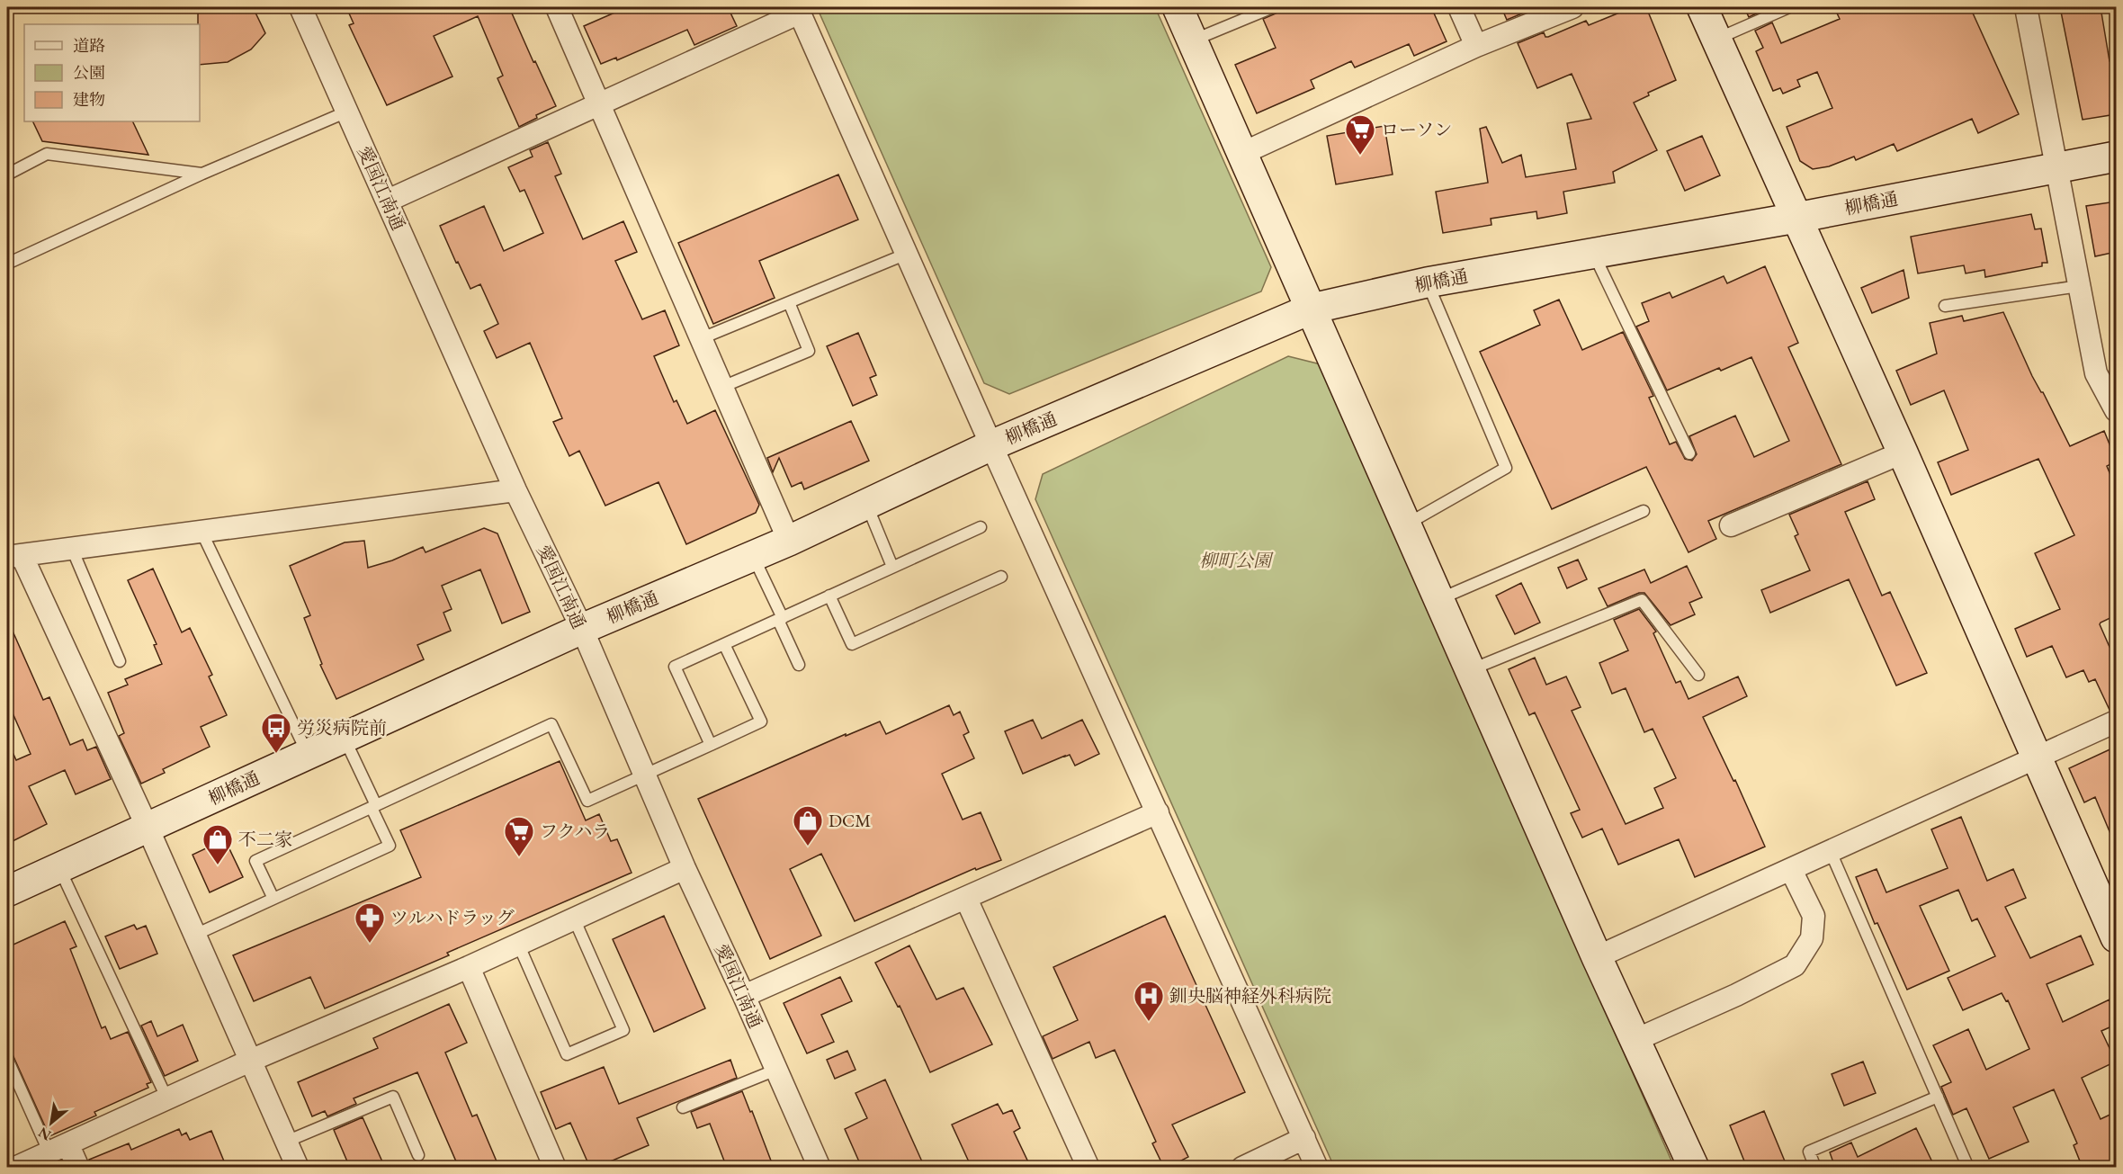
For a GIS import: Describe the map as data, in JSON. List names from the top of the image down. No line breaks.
{"streets":{"street":["愛国江南通","柳橋通"]},"crossings":[["愛国江南通","柳橋通"]],"parks":["柳町公園"],"places":{"supermarket":["ローソン","フクハラ"],"bus stop":["労災病院前"],"shop":["DCM","不二家"],"pharmacy":["ツルハドラッグ"],"hospital":["釧央脳神経外科病院"]},"legend":["道路","公園","建物"],"north":"bottom left"}
